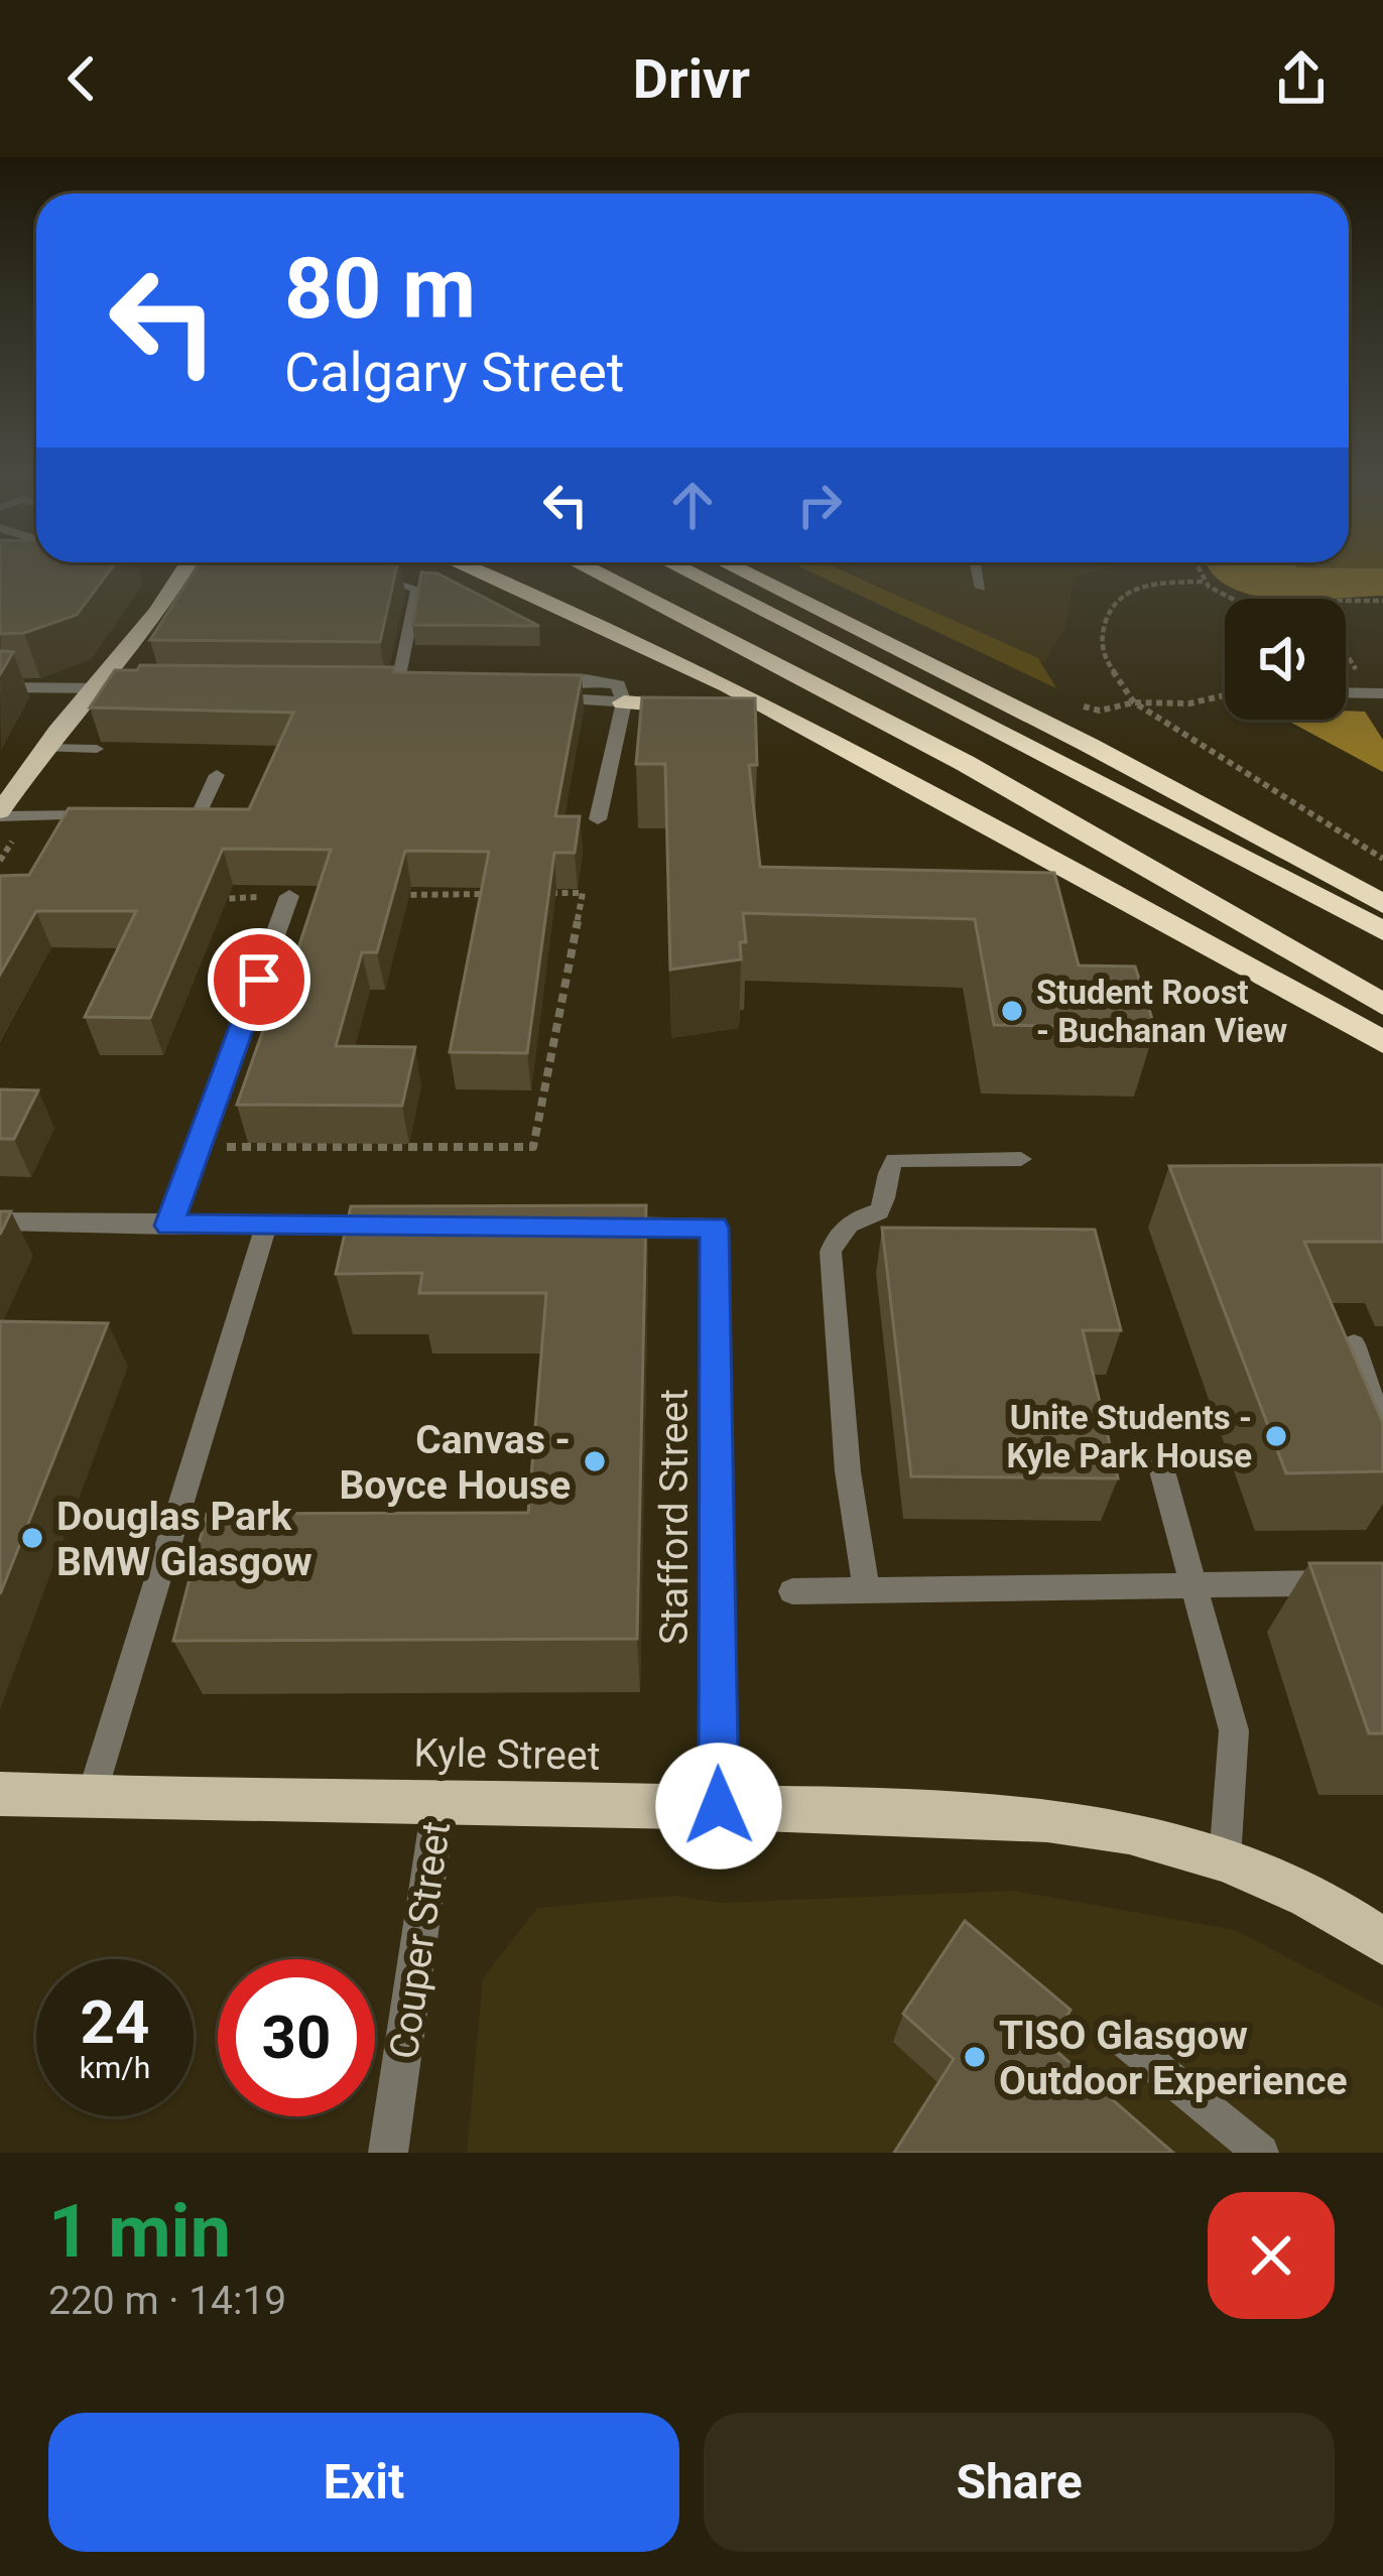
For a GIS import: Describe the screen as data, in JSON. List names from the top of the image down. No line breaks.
{"streets":{"main road":["Kyle Street"],"street":["Stafford Street","Couper Street"]},"crossings":[["Stafford Street","Kyle Street"],["Kyle Street","Couper Street"]],"places":["Student Roost - Buchanan View","Unite Students - Kyle Park House","Canvas - Boyce House","Douglas Park BMW Glasgow","TISO Glasgow Outdoor Experience"],"page":{"header":"Drivr","turn":["80 m","Calgary Street"],"speed":"24 km/h","limit":"30","heading":["1 min","220 m · 14:19"],"buttons":["Exit","Share"]}}
